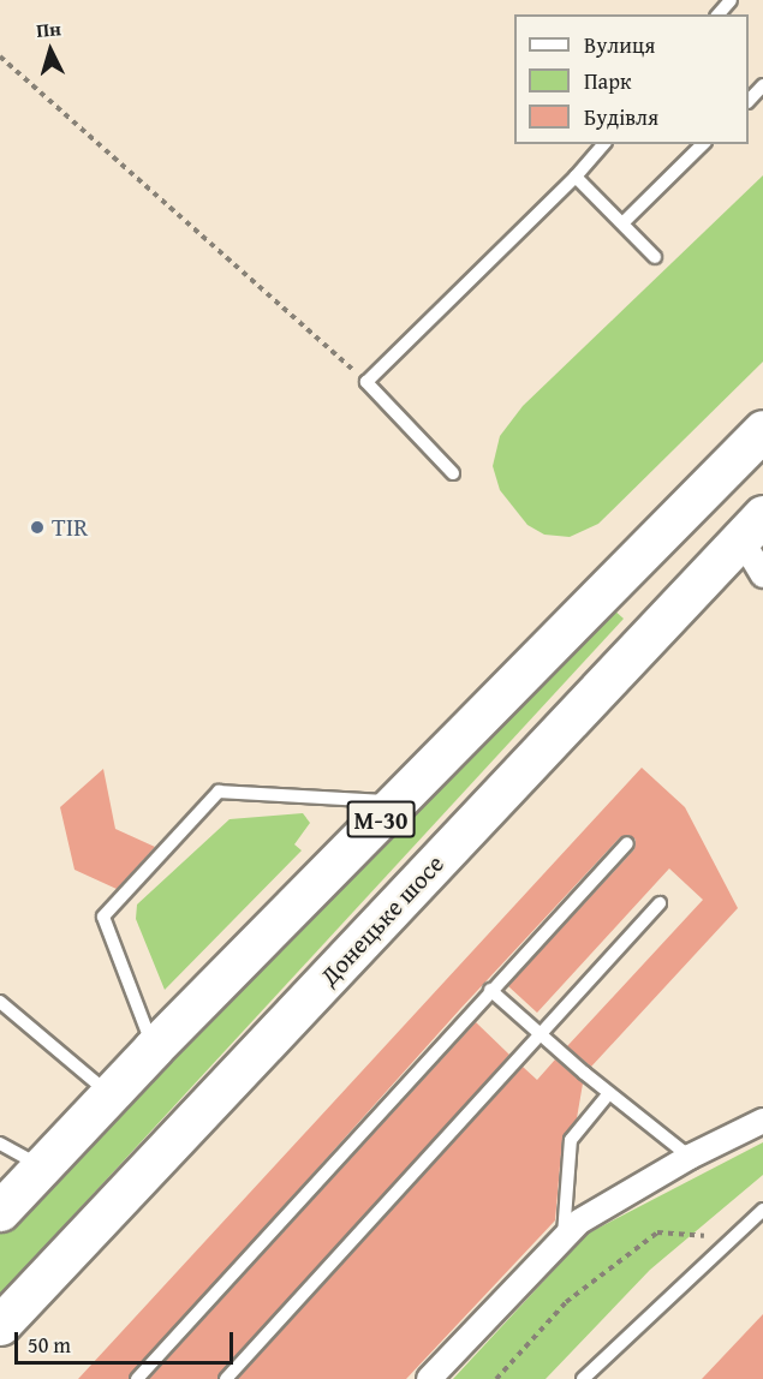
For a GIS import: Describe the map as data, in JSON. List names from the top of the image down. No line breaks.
{"streets":{"highway":["М-30","Донецьке шосе"]},"places":["TIR"],"legend":["Вулиця","Парк","Будівля"],"scale_bar":"50 m","north":"top"}
